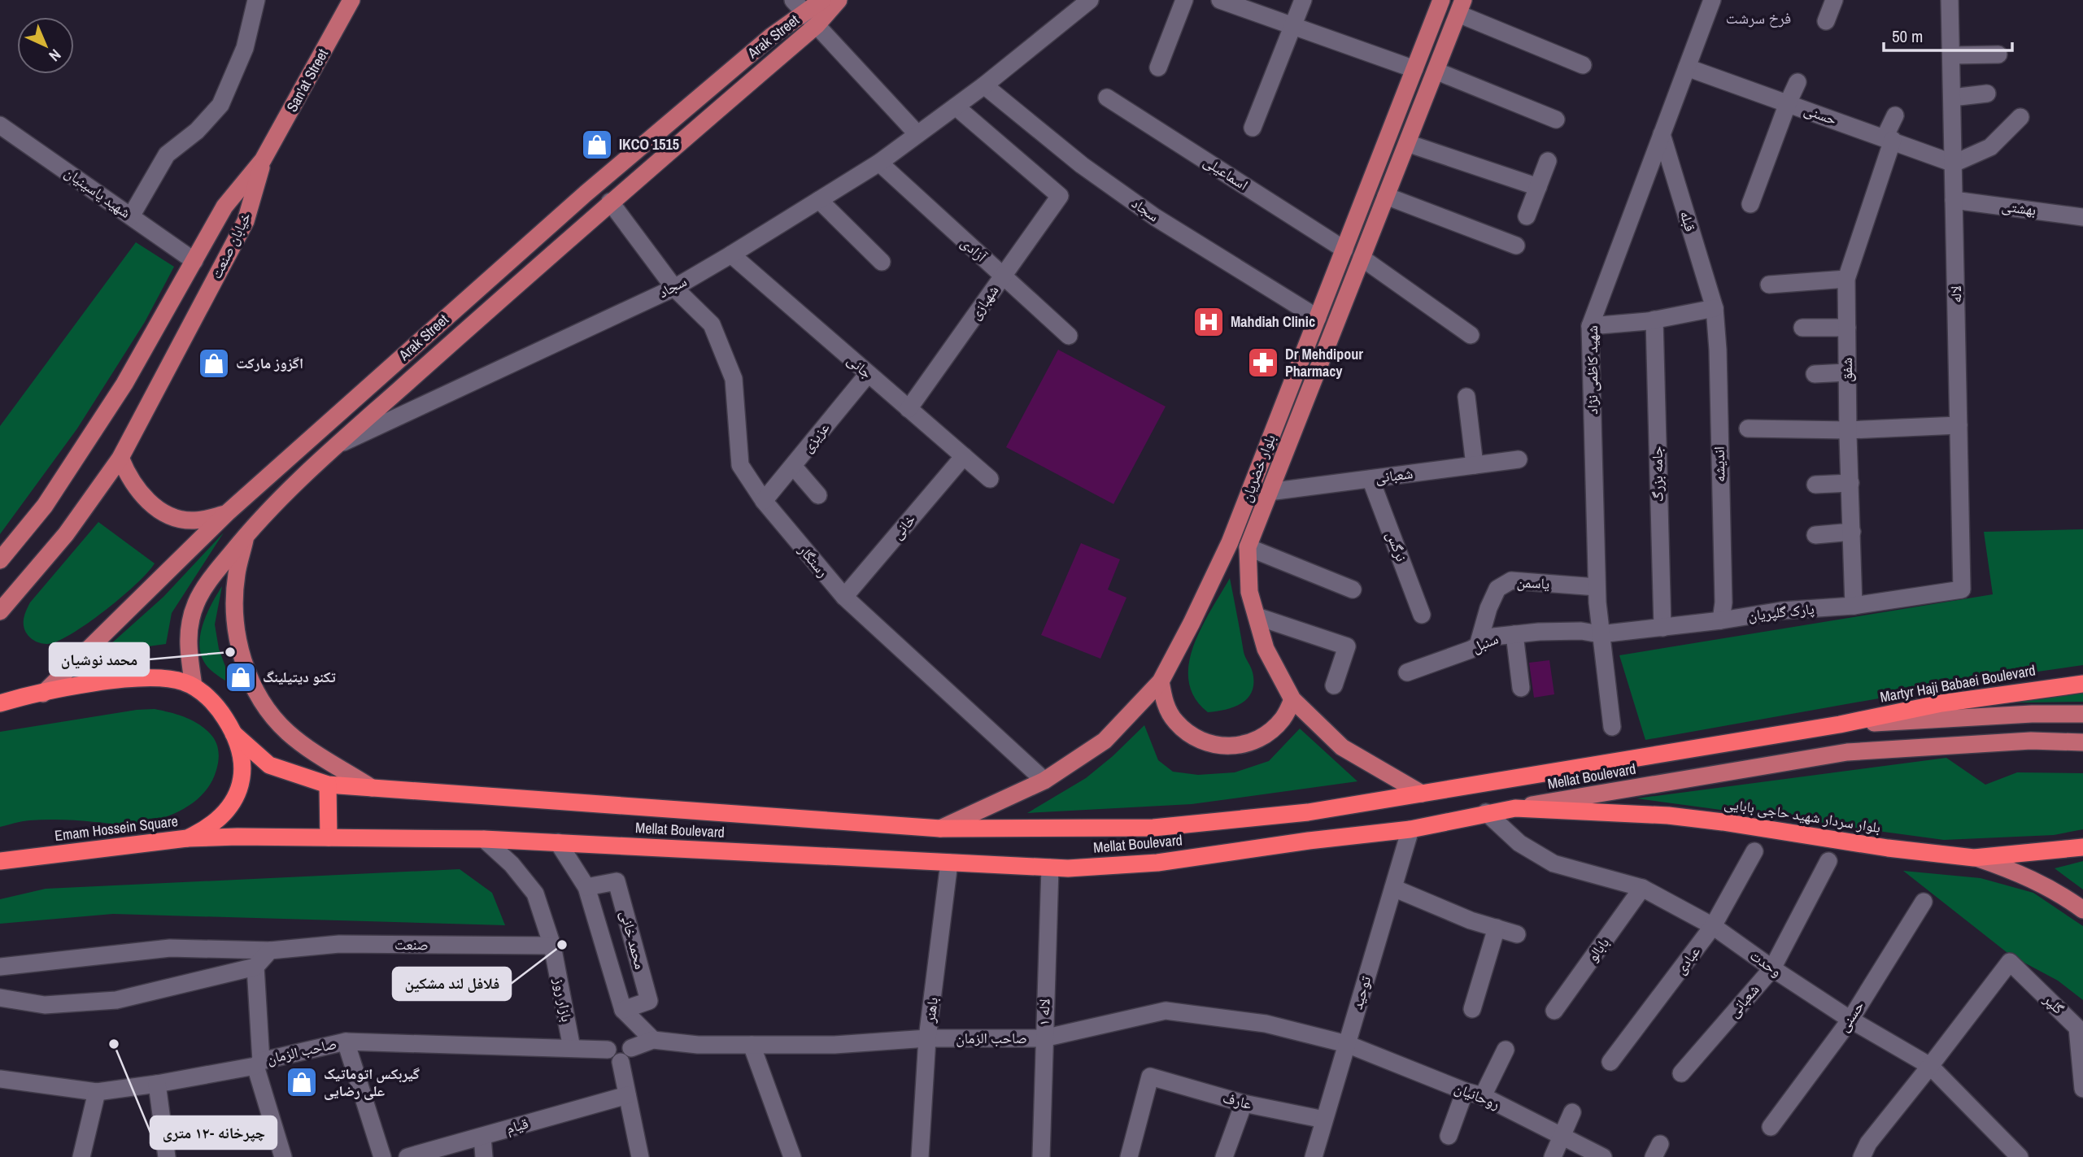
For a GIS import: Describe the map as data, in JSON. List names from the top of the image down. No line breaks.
{"streets":{"highway":["Martyr Haji Babaei Boulevard","Mellat Boulevard","بلوار سردار شهید حاجی بابایی","Emam Hossein Square"],"main road":["Arak Street","San'at Street","خیابان صنعت","بلوار خضریان"],"street":["حسنی","اسماعیلی","شهید یاسینیان","بهشتی","سجاد","قبله","آزادی","لاله","شهبازی","جانی","شهید کاظمی نژاد","شفق","عزیزی","اندیشه","جامه بزرگ","شعبانی","خانی","نرگس","رستگار","یاسمن","پارک گلپریان","سنبل","محمد خانی","صنعت","بابالو","عبادی","وحدت","توحید","بازار روز","گلپر","باهنر","لاله ۱","صاحب الزمان","روحانیان","عارف","قیام"]},"crossings":[["Arak Street","سجاد"],["Arak Street","رستگار"],["Arak Street","Emam Hossein Square"],["San'at Street","خیابان صنعت"],["حسنی","لاله"],["حسنی","شهید کاظمی نژاد"],["حسنی","شفق"],["حسنی","وحدت"],["اسماعیلی","بلوار خضریان"],["شهید یاسینیان","خیابان صنعت"],["بهشتی","لاله"],["سجاد","آزادی"],["سجاد","شهبازی"],["سجاد","جانی"],["سجاد","بلوار خضریان"],["سجاد","رستگار"],["قبله","شهید کاظمی نژاد"],["قبله","اندیشه"],["آزادی","شهبازی"],["لاله","پارک گلپریان"],["شهبازی","جانی"],["جانی","عزیزی"],["جانی","خانی"],["شهید کاظمی نژاد","یاسمن"],["شهید کاظمی نژاد","پارک گلپریان"],["شهید کاظمی نژاد","سنبل"],["شفق","پارک گلپریان"],["عزیزی","رستگار"],["اندیشه","پارک گلپریان"],["بلوار خضریان","شعبانی"],["بلوار خضریان","رستگار"],["بلوار خضریان","Mellat Boulevard"],["جامه بزرگ","پارک گلپریان"],["شعبانی","نرگس"],["شعبانی","وحدت"],["خانی","رستگار"],["یاسمن","سنبل"],["پارک گلپریان","سنبل"],["Martyr Haji Babaei Boulevard","Mellat Boulevard"],["Mellat Boulevard","بلوار سردار شهید حاجی بابایی"],["Mellat Boulevard","Emam Hossein Square"],["Mellat Boulevard","محمد خانی"],["Mellat Boulevard","وحدت"],["Mellat Boulevard","توحید"],["Mellat Boulevard","بازار روز"],["Mellat Boulevard","باهنر"],["Mellat Boulevard","لاله ۱"],["محمد خانی","صاحب الزمان"],["صنعت","بازار روز"],["بابالو","وحدت"],["عبادی","وحدت"],["وحدت","گلپر"],["توحید","صاحب الزمان"],["توحید","روحانیان"],["توحید","عارف"],["بازار روز","صاحب الزمان"],["باهنر","صاحب الزمان"],["لاله ۱","صاحب الزمان"],["صاحب الزمان","روحانیان"]],"districts":["فرخ سرشت"],"places":{"shop":["IKCO 1515","اگزوز مارکت","تکنو دیتیلینگ","گیربکس اتوماتیک علی رضایی"],"hospital":["Mahdiah Clinic"],"pharmacy":["Dr Mehdipour Pharmacy"],"other":["محمد نوشیان","فلافل لند مشکین","چپرخانه -١٢ مترى"]},"scale_bar":"50 m","north":"bottom right"}
